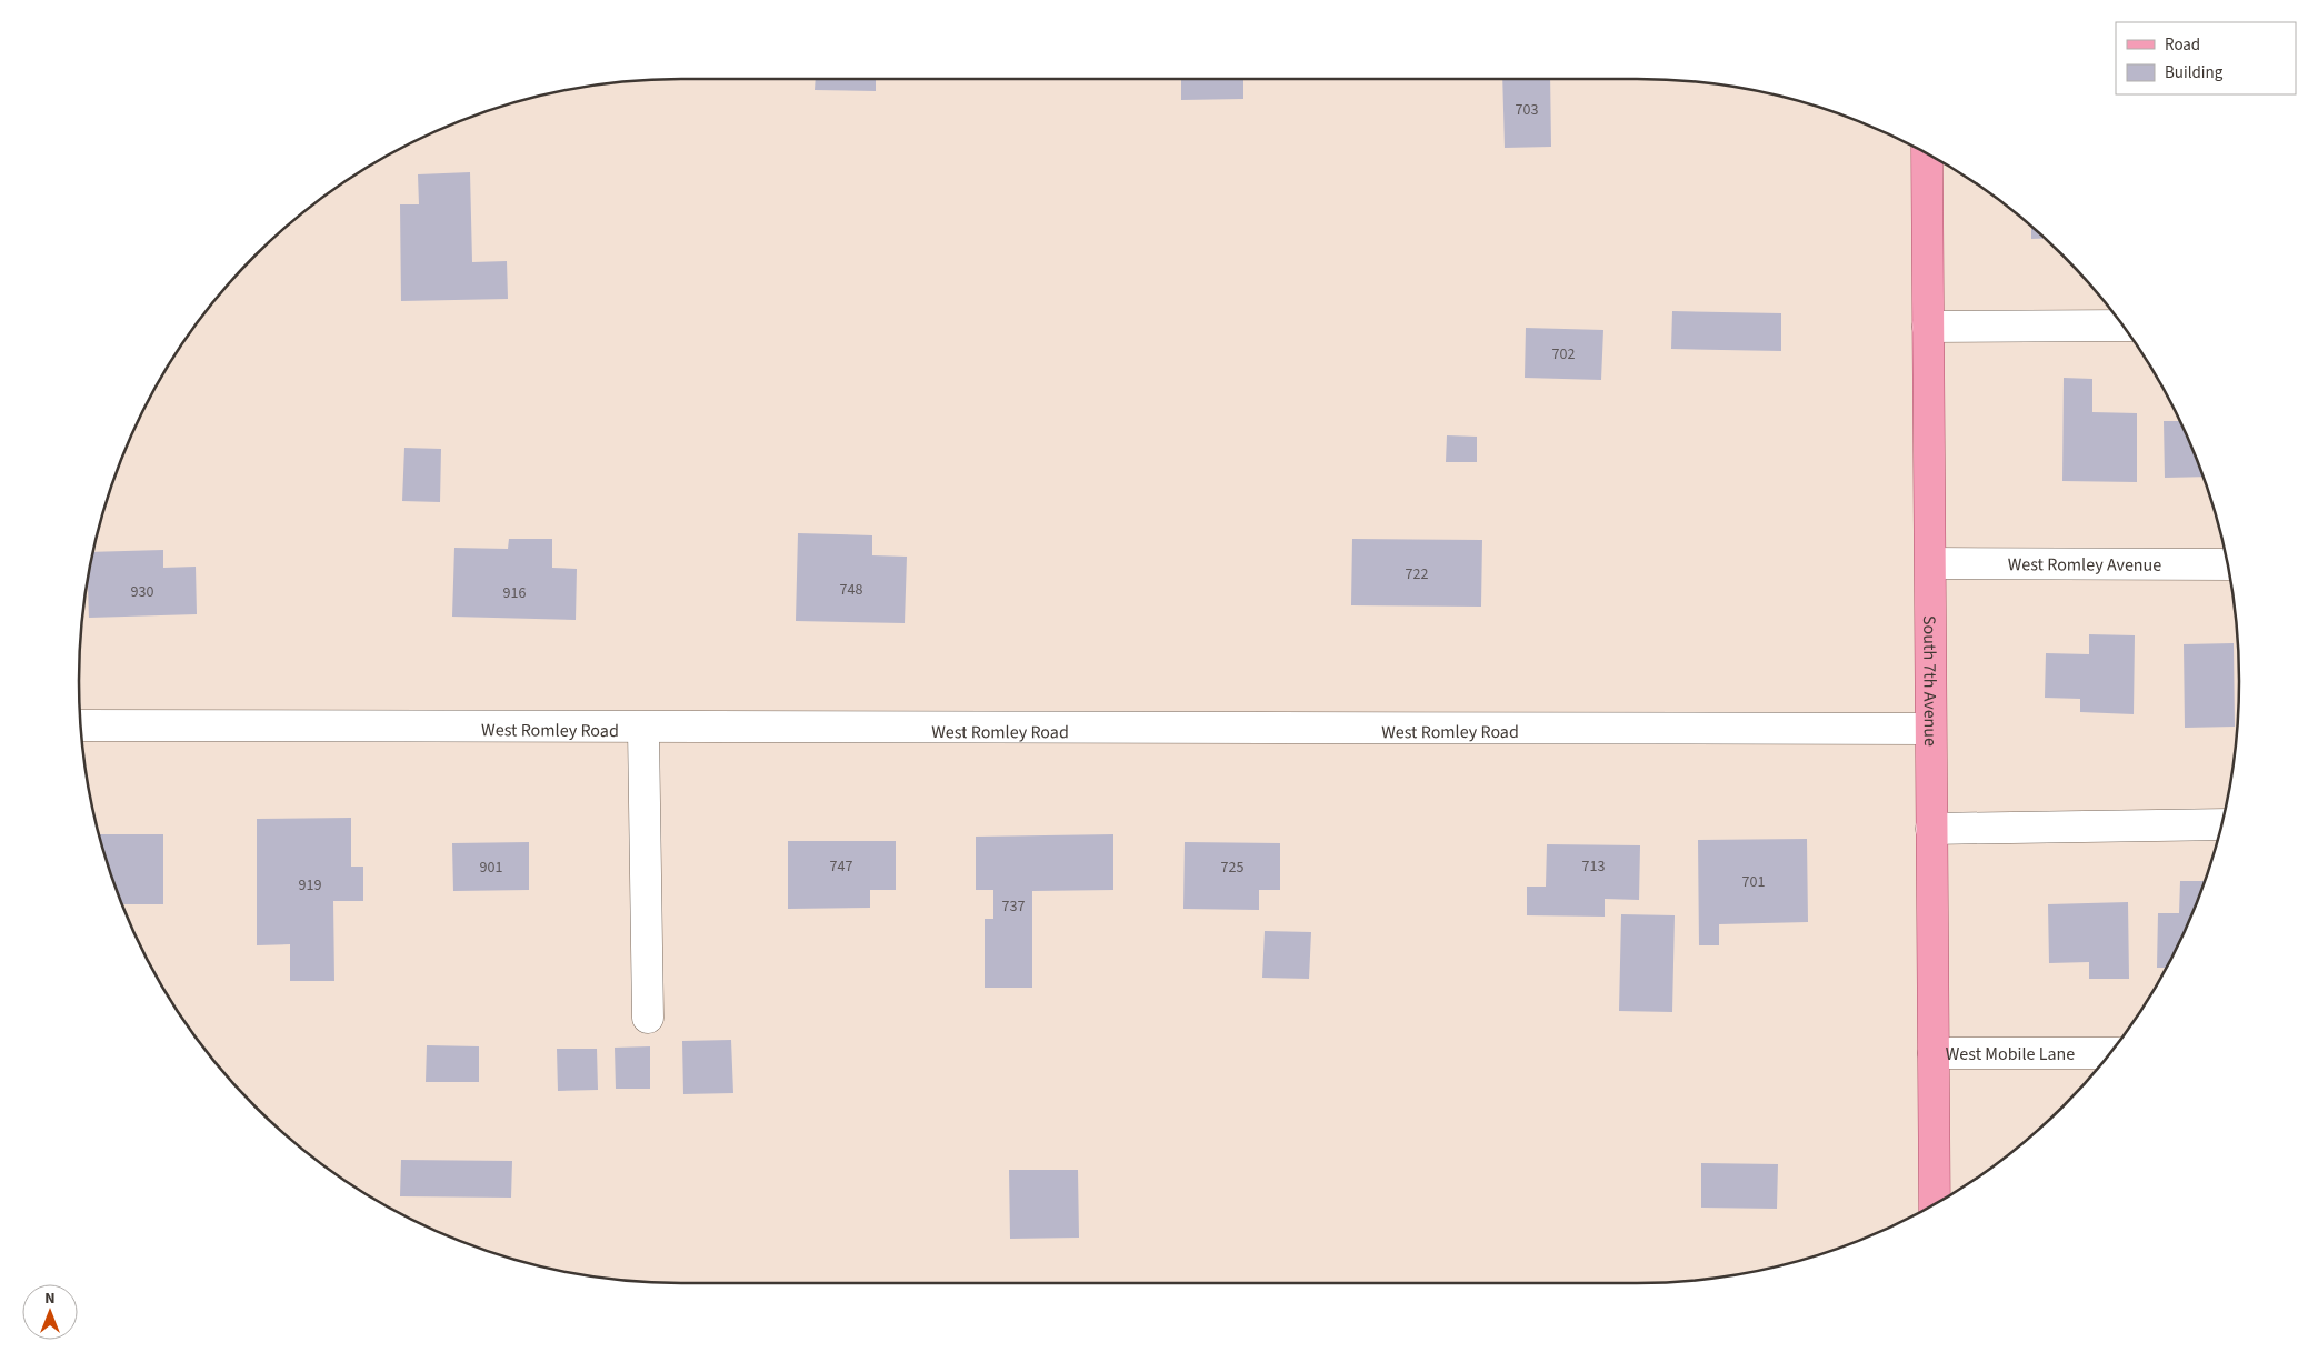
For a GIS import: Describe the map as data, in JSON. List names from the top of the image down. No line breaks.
{"streets":{"main road":["South 7th Avenue"],"street":["West Romley Avenue","West Romley Road","West Mobile Lane"]},"crossings":[["West Romley Avenue","South 7th Avenue"],["South 7th Avenue","West Romley Road"],["South 7th Avenue","West Mobile Lane"]],"house_numbers":["703","702","722","748","930","916","747","713","901","725","701","919","737"],"legend":["Road","Building"],"north":"top"}
